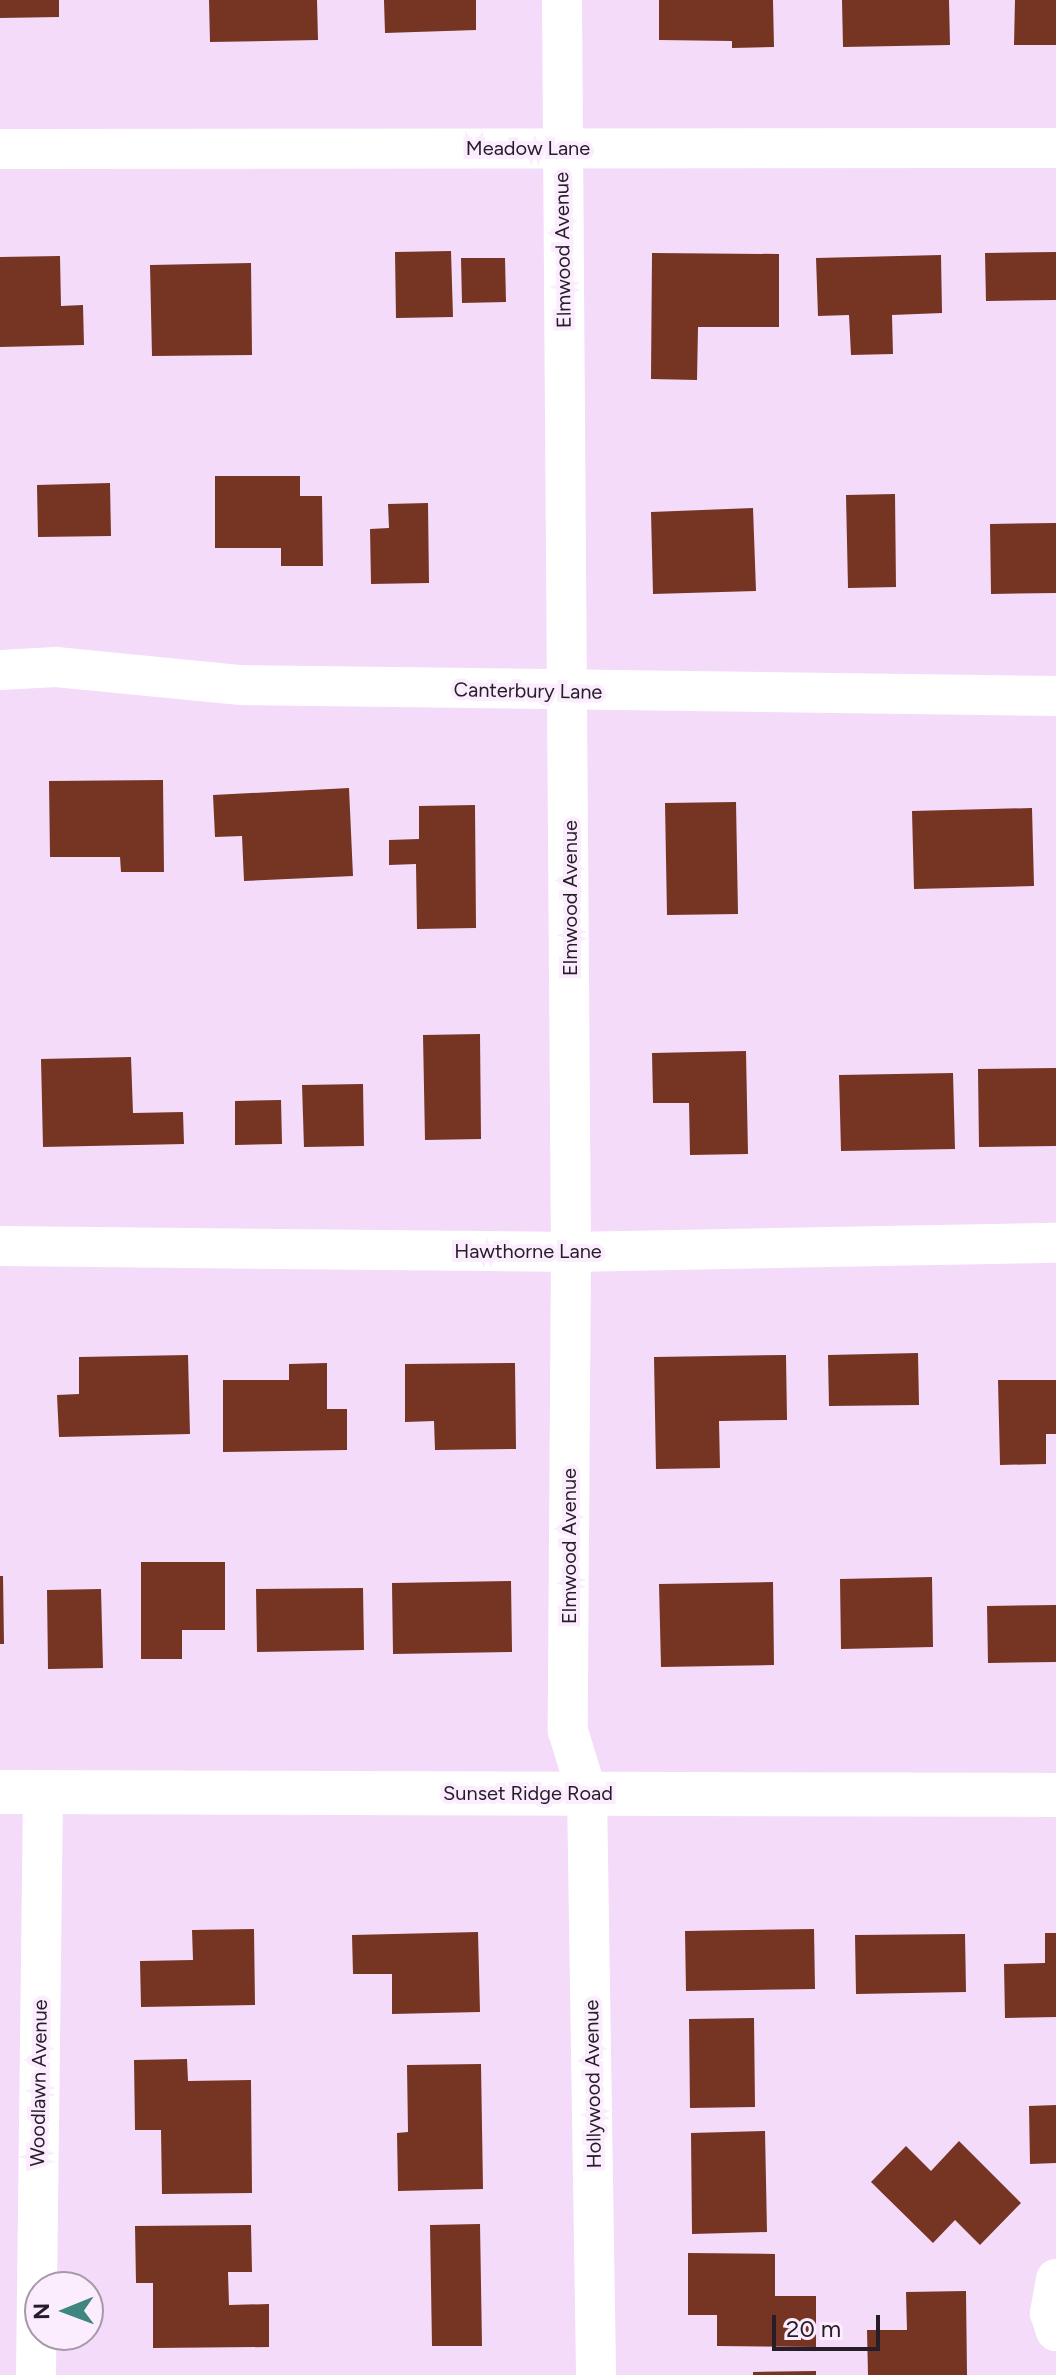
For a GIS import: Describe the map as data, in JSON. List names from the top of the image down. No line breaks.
{"streets":{"street":["Meadow Lane","Elmwood Avenue","Canterbury Lane","Hawthorne Lane","Sunset Ridge Road","Woodlawn Avenue","Hollywood Avenue"]},"crossings":[["Meadow Lane","Elmwood Avenue"],["Elmwood Avenue","Canterbury Lane"],["Elmwood Avenue","Hawthorne Lane"],["Elmwood Avenue","Sunset Ridge Road"],["Elmwood Avenue","Hollywood Avenue"],["Sunset Ridge Road","Woodlawn Avenue"],["Sunset Ridge Road","Hollywood Avenue"]],"scale_bar":"20 m","north":"left"}
